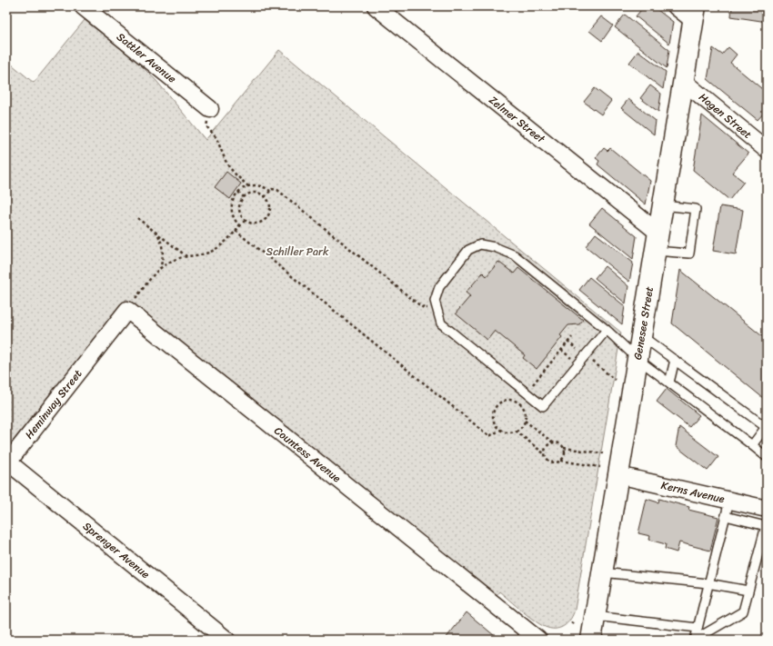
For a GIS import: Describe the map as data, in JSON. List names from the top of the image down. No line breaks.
{"streets":{"main road":["Genesee Street"],"street":["Sattler Avenue","Hagen Street","Zelmer Street","Heminway Street","Countess Avenue","Kerns Avenue","Sprenger Avenue"]},"crossings":[["Hagen Street","Genesee Street"],["Zelmer Street","Genesee Street"],["Genesee Street","Kerns Avenue"],["Heminway Street","Countess Avenue"],["Heminway Street","Sprenger Avenue"]],"parks":["Schiller Park"]}
